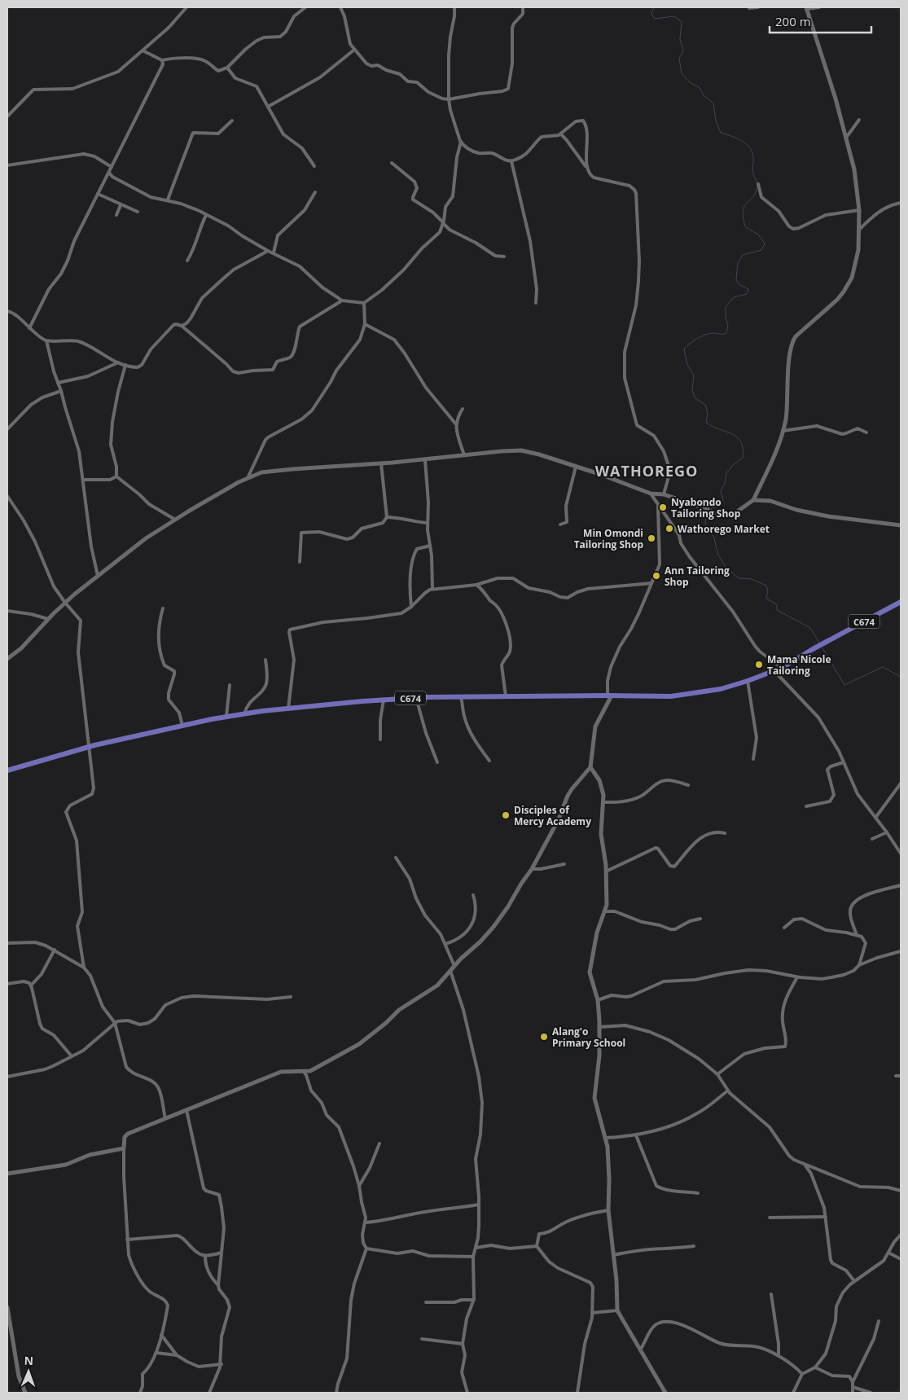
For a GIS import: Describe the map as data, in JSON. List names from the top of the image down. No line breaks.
{"streets":{"main road":["C674"]},"districts":["WATHOREGO"],"places":["Nyabondo Tailoring Shop","Wathorego Market","Min Omondi Tailoring Shop","Ann Tailoring Shop","Mama Nicole Tailoring","Disciples of Mercy Academy","Alang'o Primary School"],"scale_bar":"200 m","north":"top"}
